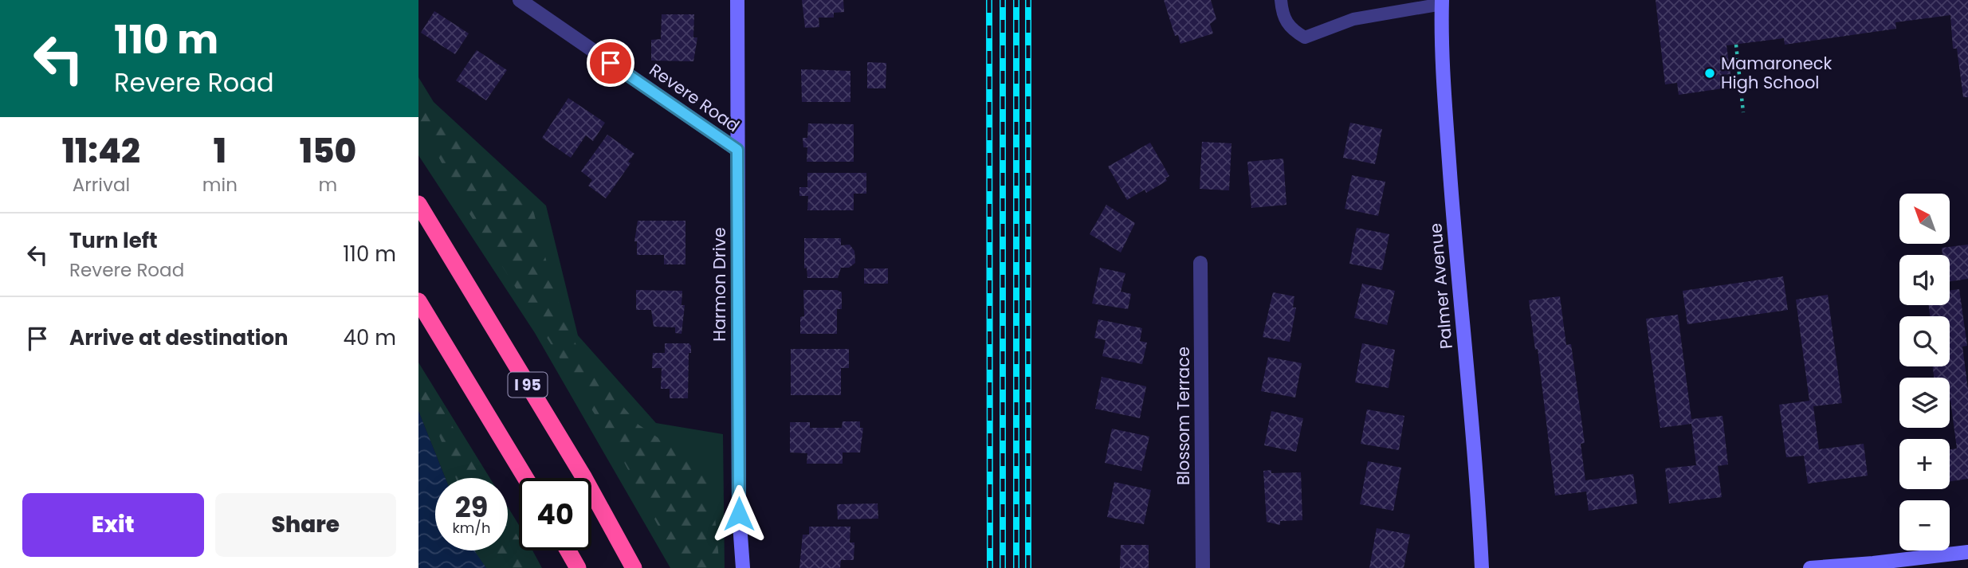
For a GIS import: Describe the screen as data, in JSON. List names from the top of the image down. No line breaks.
{"streets":{"highway":["I 95"],"street":["Revere Road","Harmon Drive","Palmer Avenue","Blossom Terrace"]},"crossings":[["Revere Road","Harmon Drive"]],"places":["Mamaroneck High School"],"north":"top left","page":{"turn":["110 m","Revere Road"],"eta":["11:42","Arrival","1","min","150","m"],"map_buttons":["+","−"],"list":[{"name":"Turn left","note":"Revere Road","value":"110 m"},{"name":"Arrive at destination","value":"40 m"}],"speed":"29 km/h","limit":"40","buttons":["Exit","Share"]}}
